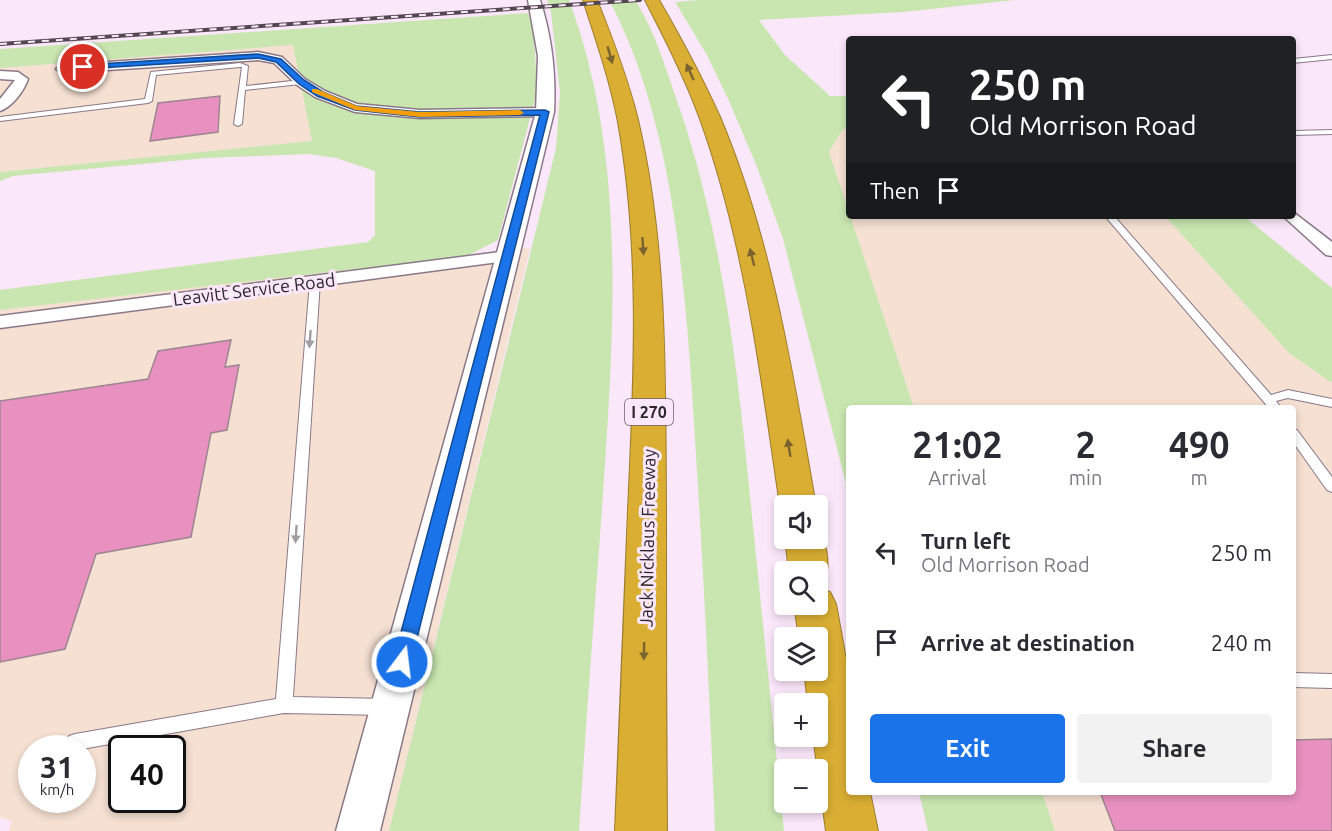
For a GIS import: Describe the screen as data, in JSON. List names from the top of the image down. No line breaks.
{"streets":{"highway":["I 270","Jack Nicklaus Freeway"],"street":["Leavitt Service Road"]},"page":{"turn":["250 m","Old Morrison Road"],"then":"Then","eta":["21:02","Arrival","2","min","490","m"],"map_buttons":["+","−"],"list":[{"name":"Turn left","note":"Old Morrison Road","value":"250 m"},{"name":"Arrive at destination","value":"240 m"}],"buttons":["Exit","Share"],"speed":"31 km/h","limit":"40"}}
